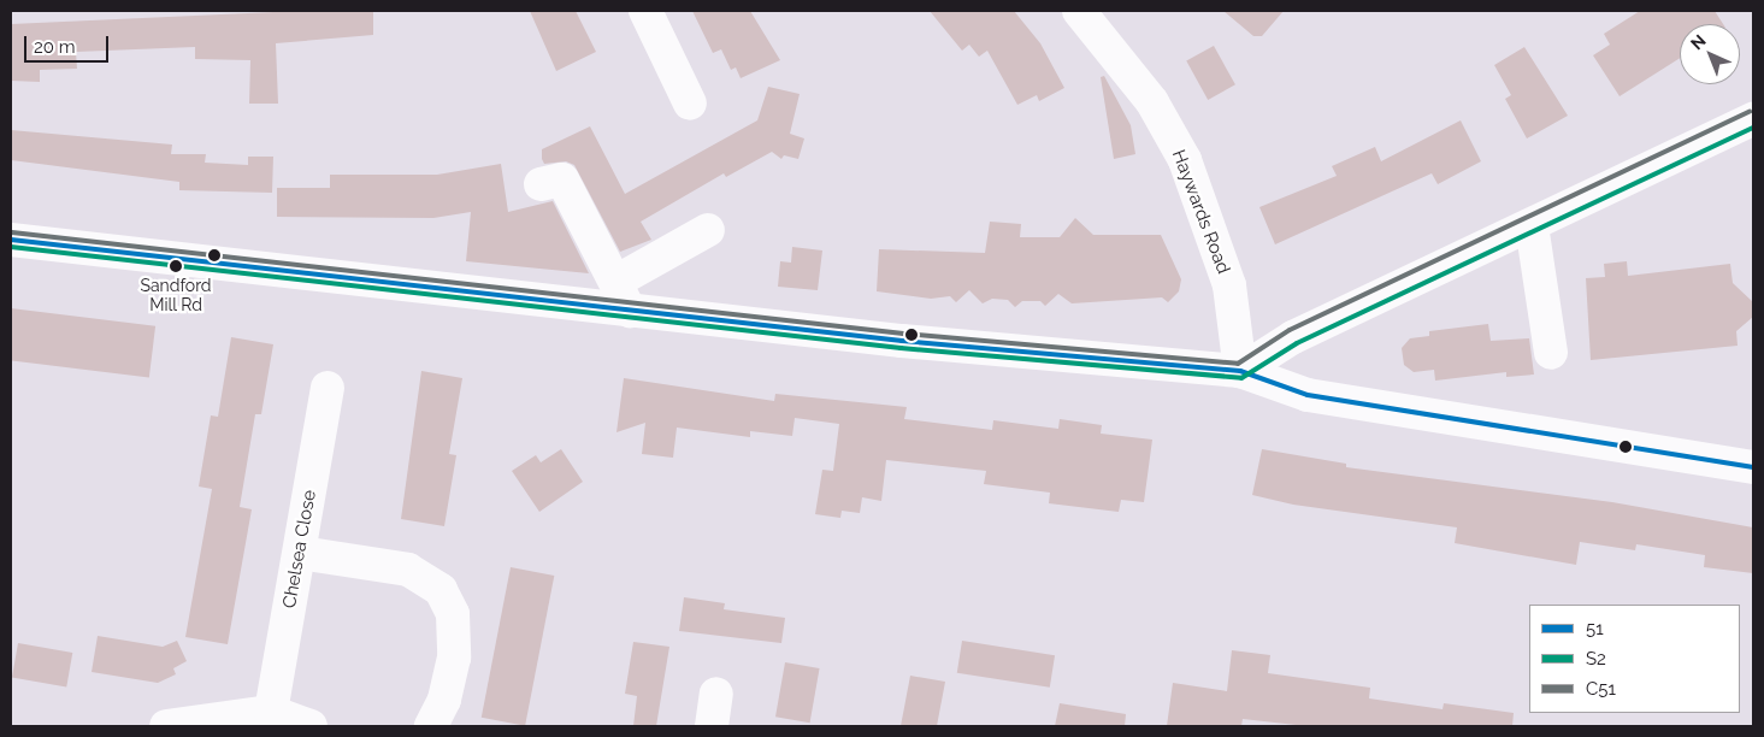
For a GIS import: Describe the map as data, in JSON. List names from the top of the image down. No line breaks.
{"streets":{"main road":["Haywards Road","Chelsea Close"]},"places":["Sandford Mill Rd"],"lines":["transit line C51","transit line S2","transit line 51"],"legend":["51","S2","C51"],"scale_bar":"20 m","north":"top left"}
